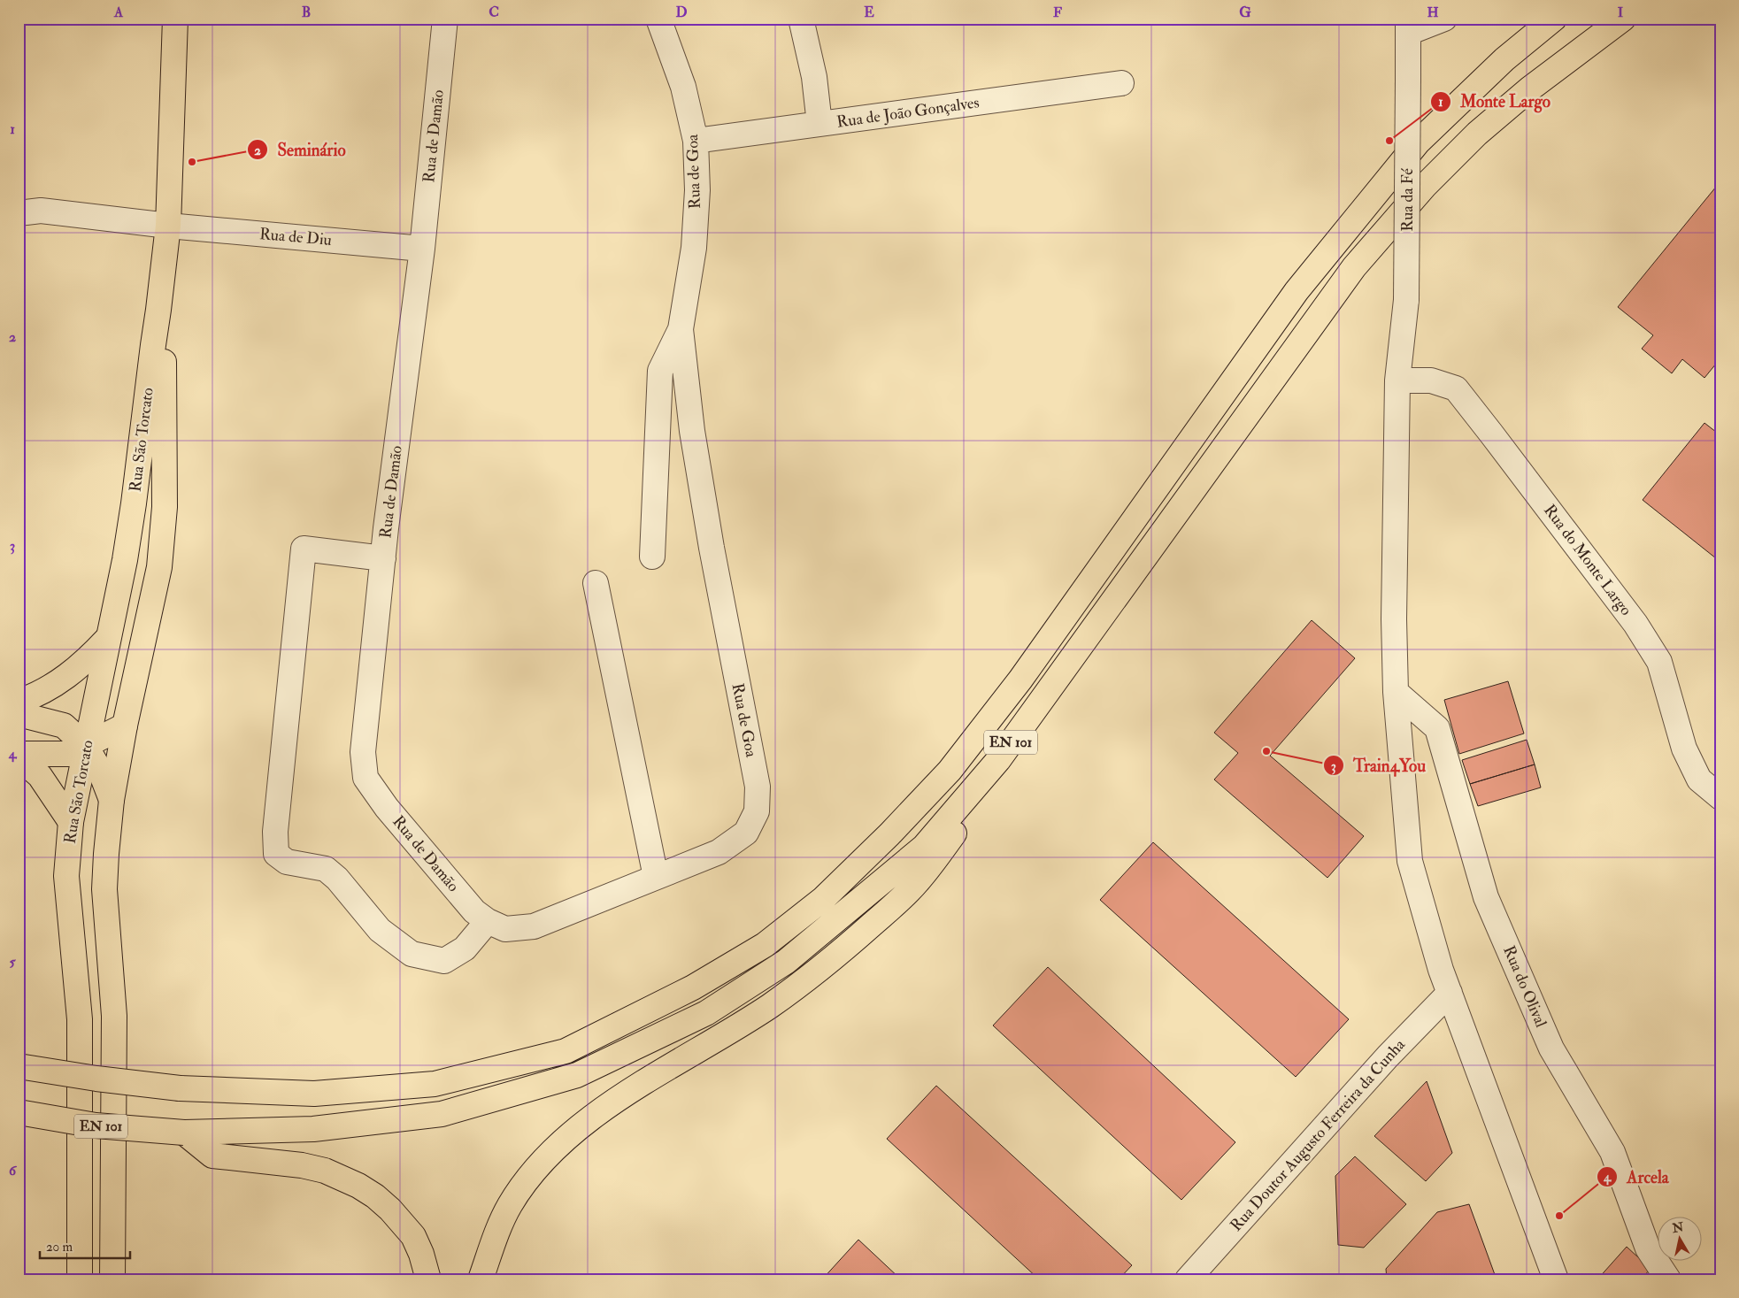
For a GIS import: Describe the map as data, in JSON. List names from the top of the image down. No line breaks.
{"streets":{"main road":["Rua São Torcato","EN 101"],"street":["Rua de João Gonçalves","Rua de Damão","Rua de Goa","Rua da Fé","Rua de Diu","Rua do Monte Largo","Rua do Olival","Rua Doutor Augusto Ferreira da Cunha"]},"crossings":[["Rua de João Gonçalves","Rua de Goa"],["Rua de Damão","Rua de Goa"],["Rua de Damão","Rua de Diu"],["Rua da Fé","Rua do Monte Largo"],["Rua da Fé","Rua do Olival"],["Rua da Fé","Rua Doutor Augusto Ferreira da Cunha"],["Rua de Diu","Rua São Torcato"]],"places":["Monte Largo","Seminário","Train4You","Arcela"],"scale_bar":"20 m","north":"top","grid":{"columns":["A","B","C","D","E","F","G","H","I"],"rows":["1","2","3","4","5","6"]}}
